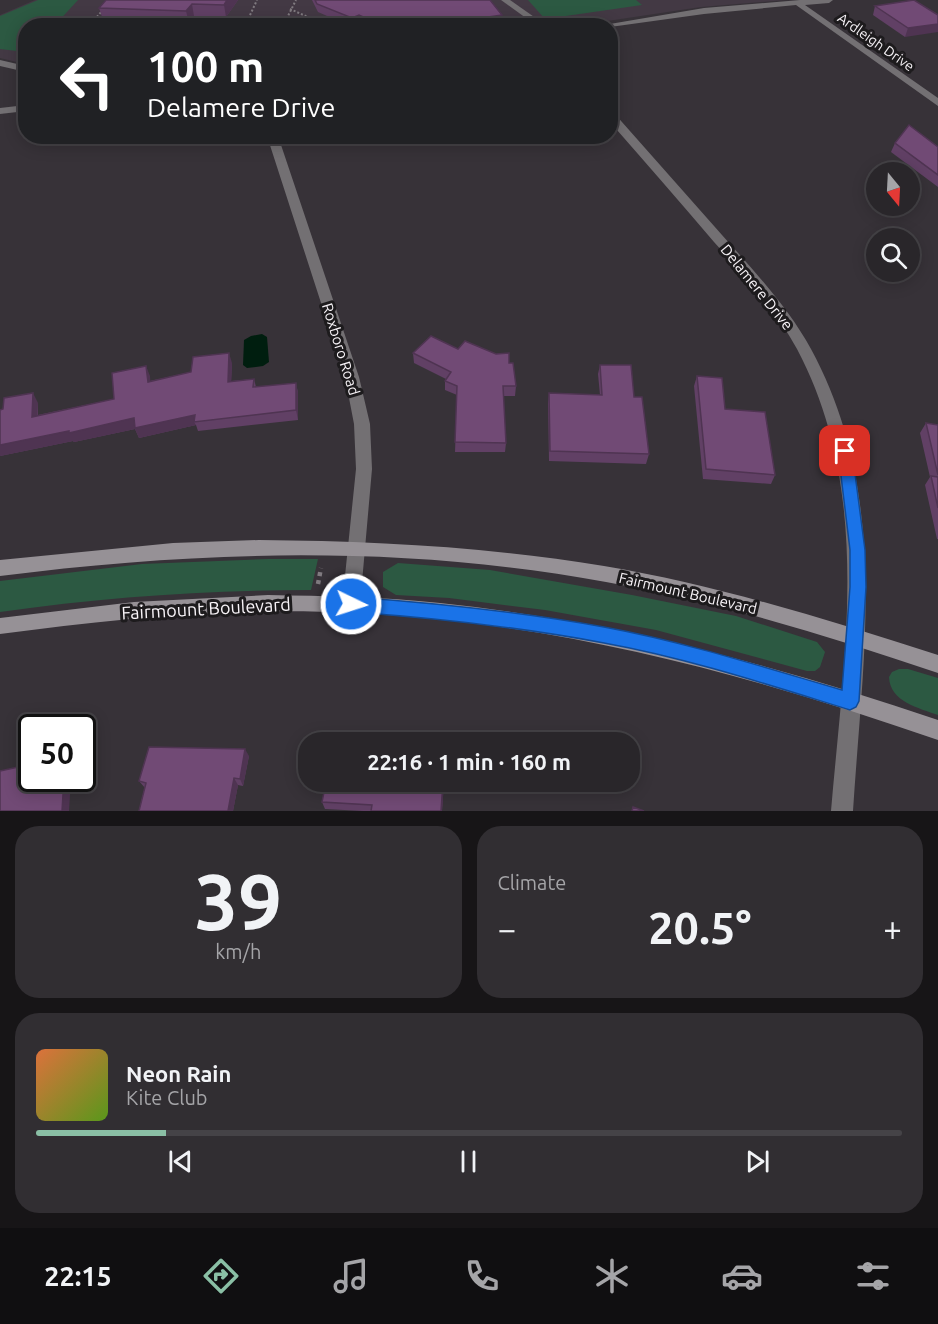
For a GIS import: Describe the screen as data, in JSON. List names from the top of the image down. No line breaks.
{"streets":{"main road":["Fairmount Boulevard"],"street":["Ardleigh Drive","Delamere Drive","Roxboro Road"]},"crossings":[["Delamere Drive","Fairmount Boulevard"],["Roxboro Road","Fairmount Boulevard"]],"north":"bottom","page":{"turn":["100 m","Delamere Drive"],"limit":"50","trip":"22:16 · 1 min · 160 m","tile":[["39","km/h"],"Climate"],"heat":["−","20.5°","+"],"song":["Neon Rain","Kite Club"],"tabs":"22:15"}}
